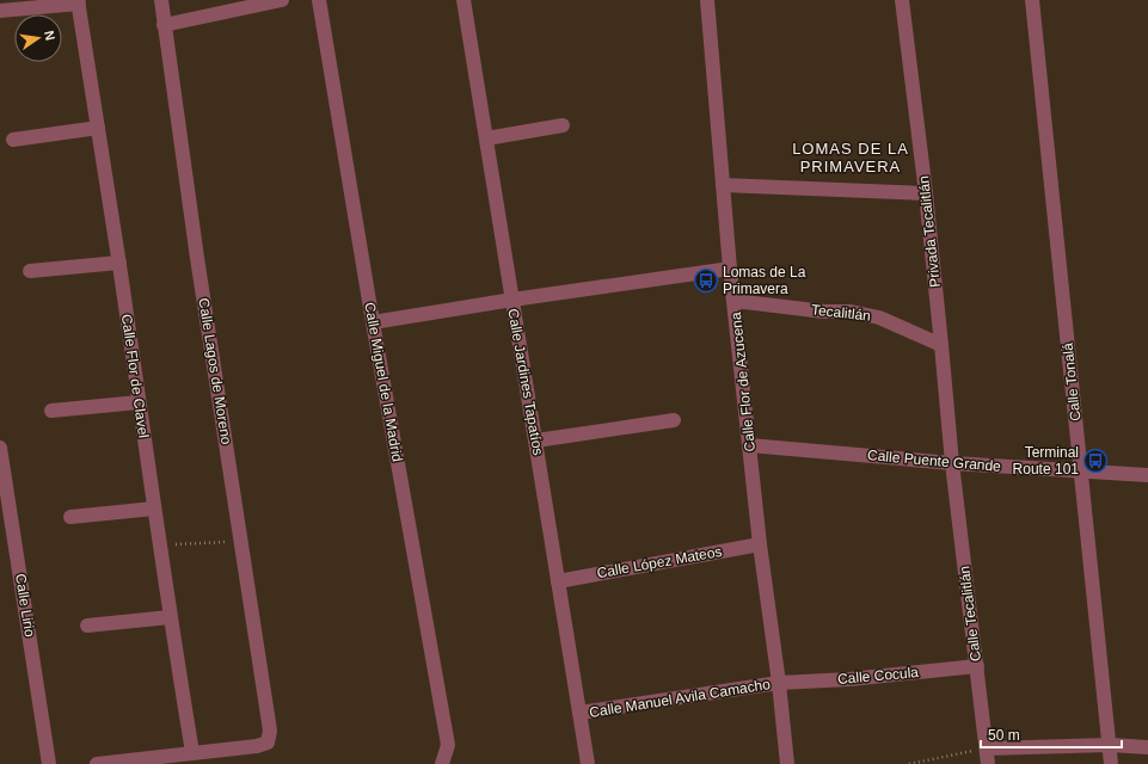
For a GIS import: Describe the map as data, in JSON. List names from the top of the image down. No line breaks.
{"streets":{"street":["Privada Tecalitlán","Tecalitlán","Calle Lagos de Moreno","Calle Flor de Clavel","Calle Miguel de la Madrid","Calle Jardines Tapatíos","Calle Flor de Azucena","Calle Tonalá","Calle Puente Grande","Calle López Mateos","Calle Lirio","Calle Tecalitlán","Calle Cocula","Calle Manuel Avila Camacho"]},"crossings":[["Privada Tecalitlán","Tecalitlán"],["Privada Tecalitlán","Calle Puente Grande"],["Privada Tecalitlán","Calle Tecalitlán"],["Tecalitlán","Calle Flor de Azucena"],["Calle Lagos de Moreno","Calle Flor de Clavel"],["Calle Jardines Tapatíos","Calle López Mateos"],["Calle Jardines Tapatíos","Calle Manuel Avila Camacho"],["Calle Flor de Azucena","Calle Puente Grande"],["Calle Flor de Azucena","Calle López Mateos"],["Calle Flor de Azucena","Calle Cocula"],["Calle Flor de Azucena","Calle Manuel Avila Camacho"],["Calle Tonalá","Calle Puente Grande"],["Calle Puente Grande","Calle Tecalitlán"],["Calle Tecalitlán","Calle Cocula"],["Calle Cocula","Calle Manuel Avila Camacho"]],"districts":["LOMAS DE LA PRIMAVERA"],"places":{"bus stop":["Lomas de La Primavera","Terminal Route 101"]},"scale_bar":"50 m","north":"right"}
